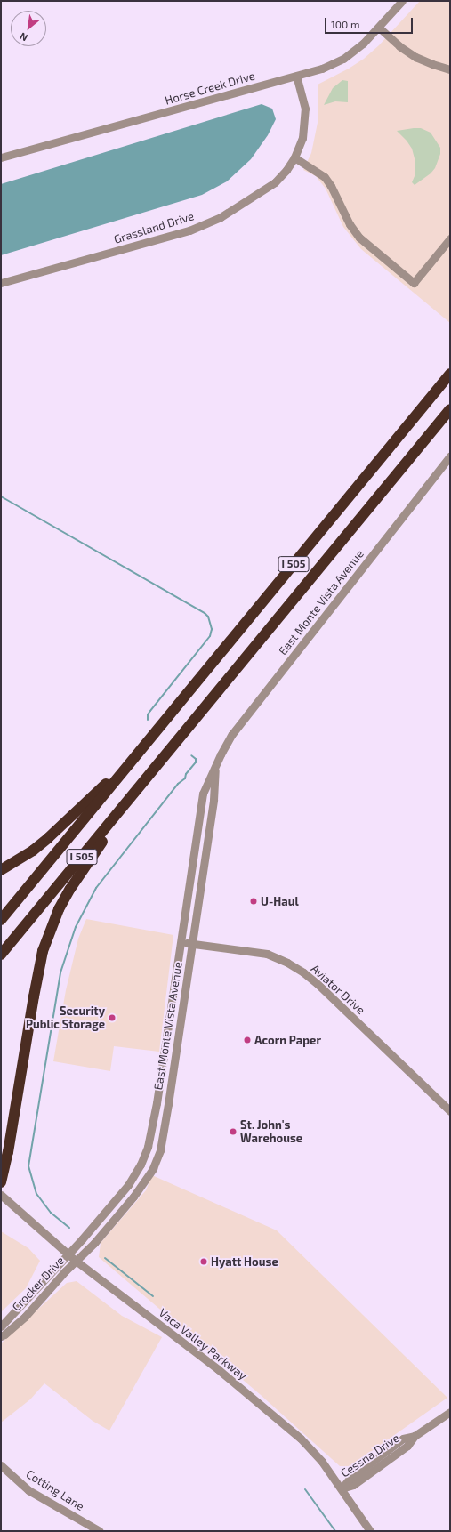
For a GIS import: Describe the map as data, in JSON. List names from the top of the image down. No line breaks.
{"streets":{"highway":["I 505"],"street":["Horse Creek Drive","Grassland Drive","East Monte Vista Avenue","Aviator Drive","Crocker Drive","Vaca Valley Parkway","Cessna Drive","Cotting Lane"]},"crossings":[["Horse Creek Drive","Grassland Drive"],["East Monte Vista Avenue","Aviator Drive"],["East Monte Vista Avenue","Crocker Drive"],["East Monte Vista Avenue","Vaca Valley Parkway"],["Crocker Drive","Vaca Valley Parkway"],["Vaca Valley Parkway","Cessna Drive"]],"places":["U-Haul","Security Public Storage","Acorn Paper","St. John's Warehouse","Hyatt House"],"scale_bar":"100 m","north":"bottom left"}
